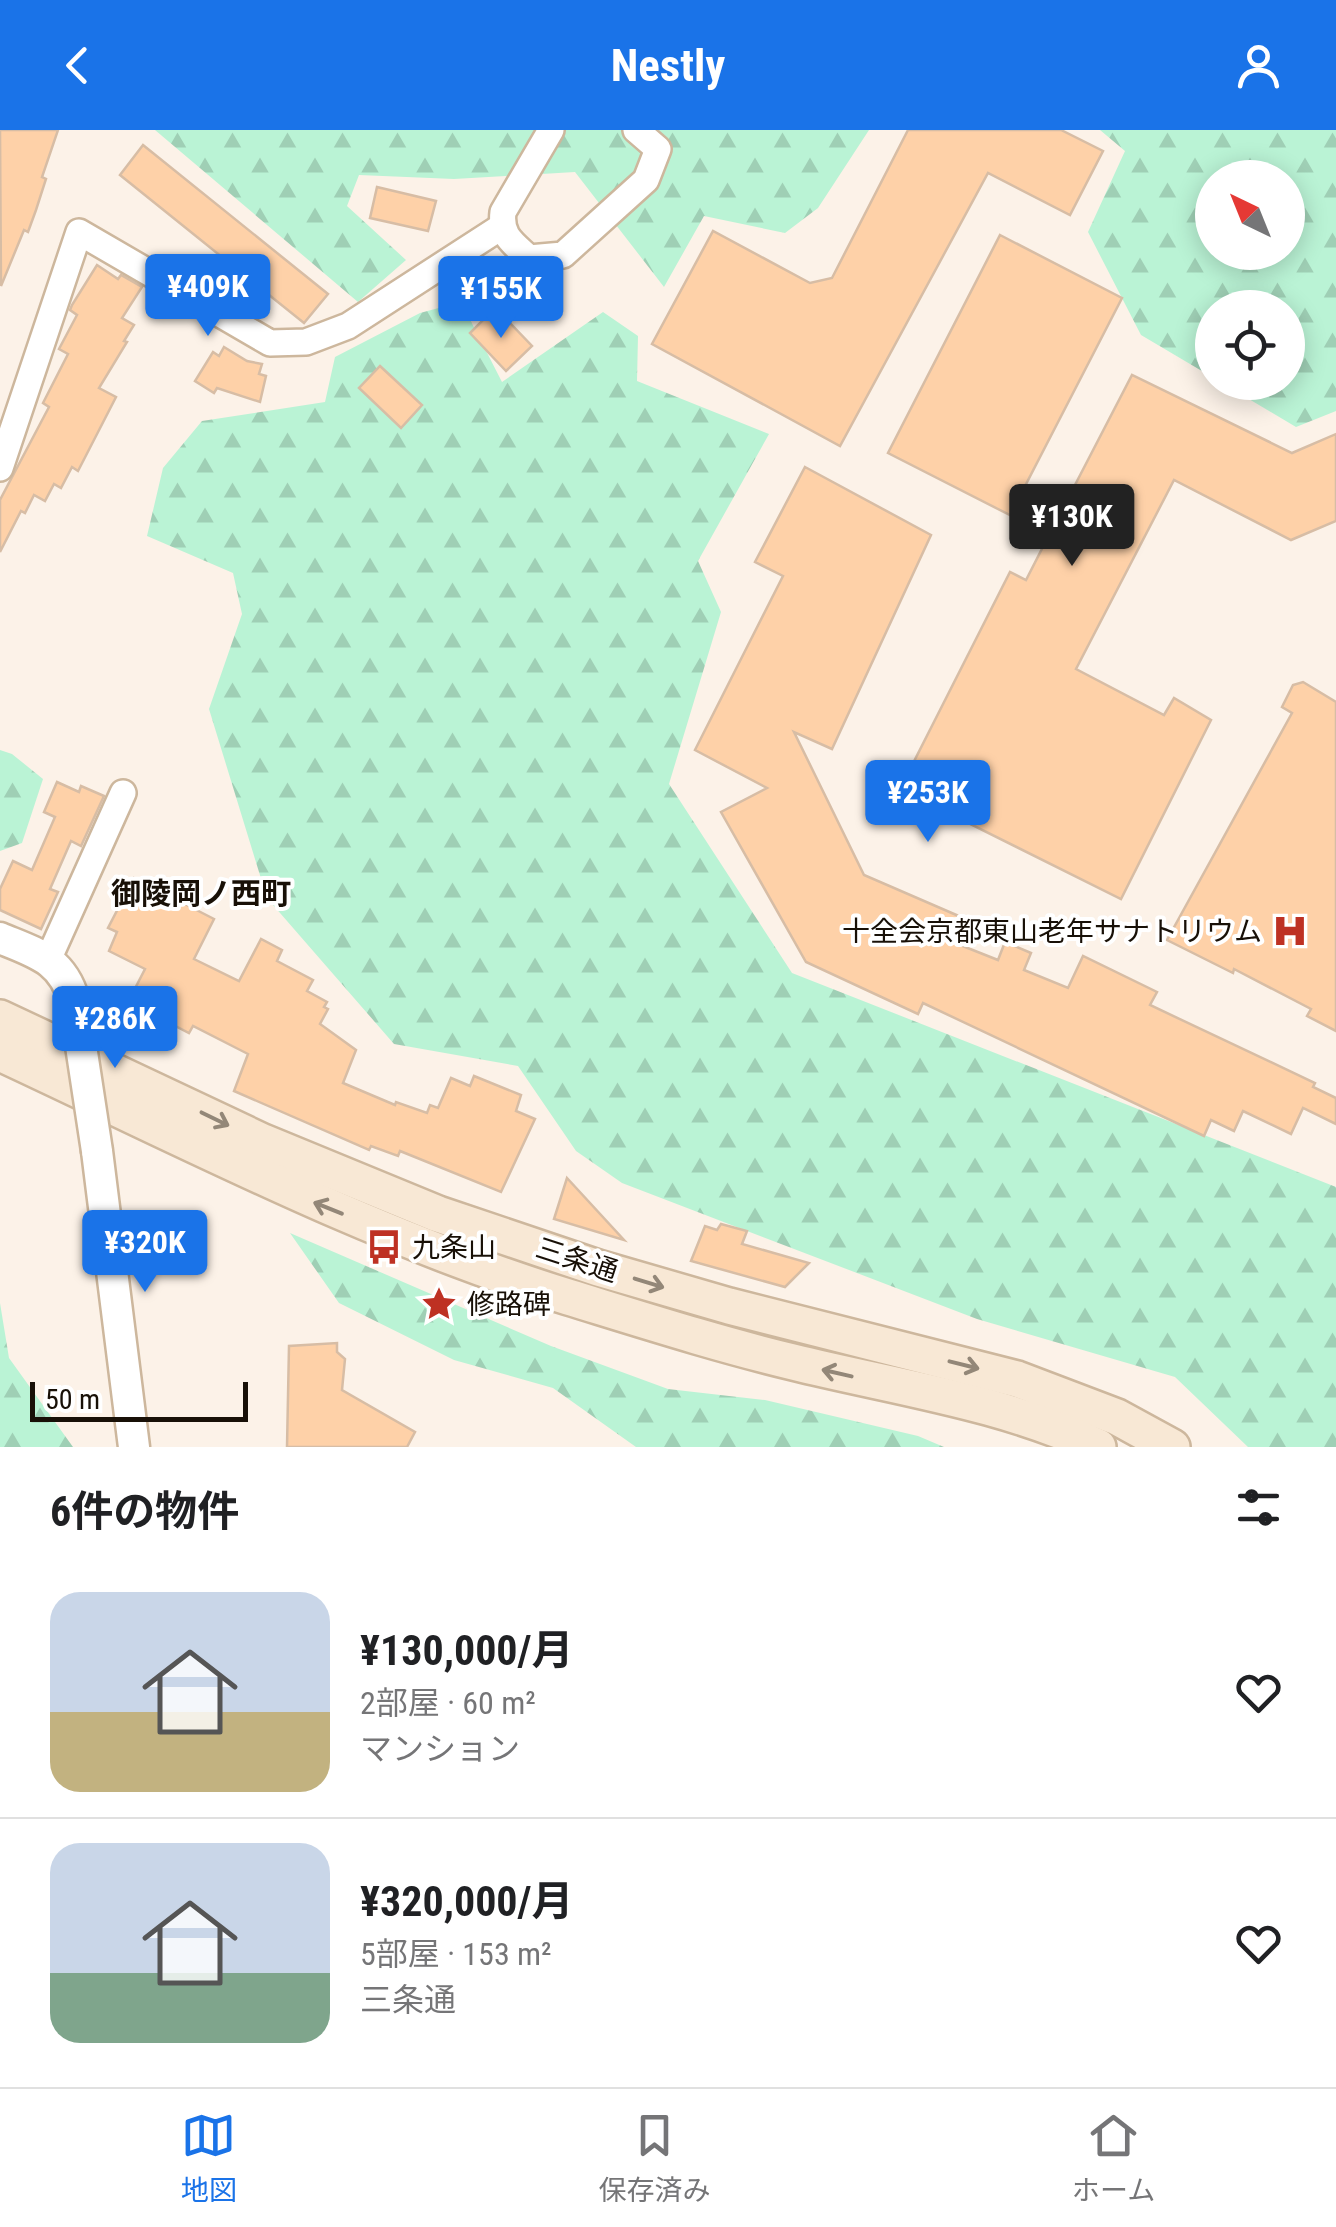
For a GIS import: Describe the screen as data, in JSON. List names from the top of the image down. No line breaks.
{"streets":{"main road":["三条通"]},"districts":["御陵岡ノ西町"],"places":{"hospital":["十全会京都東山老年サナトリウム"],"bus stop":["九条山"],"place":["修路碑"]},"scale_bar":"50 m","north":"top left","page":{"header":"Nestly","price":["¥409K","¥155K","¥130K","¥253K","¥286K","¥320K"],"scale":"50 m","heading":"6件の物件","list":[{"name":"¥130,000/月","note":"2部屋 · 60 m² · マンション"},{"name":"¥320,000/月","note":"5部屋 · 153 m² · 三条通"}],"tabs":["地図","保存済み","ホーム"]}}
